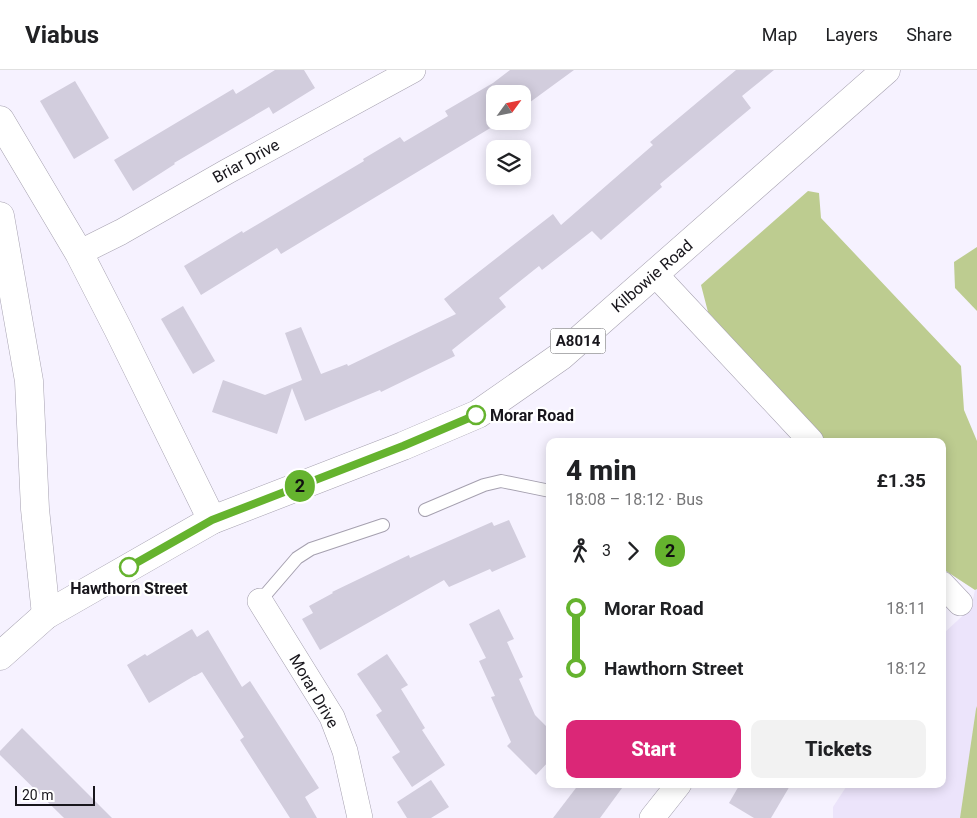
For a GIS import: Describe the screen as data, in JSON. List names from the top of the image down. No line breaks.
{"streets":{"main road":["Kilbowie Road","A8014"],"street":["Briar Drive","Morar Drive"]},"places":["Morar Road","Hawthorn Street"],"lines":["bus line 2"],"scale_bar":"20 m","north":"top right","page":{"header":"Viabus","nav":["Map","Layers","Share"],"on_map":"2","heading":["4 min","18:08 – 18:12 · Bus","£1.35"],"legs":["3","2"],"list":[{"name":"Morar Road","value":"18:11"},{"name":"Hawthorn Street","value":"18:12"}],"buttons":["Start","Tickets"],"scale":"20 m"}}
